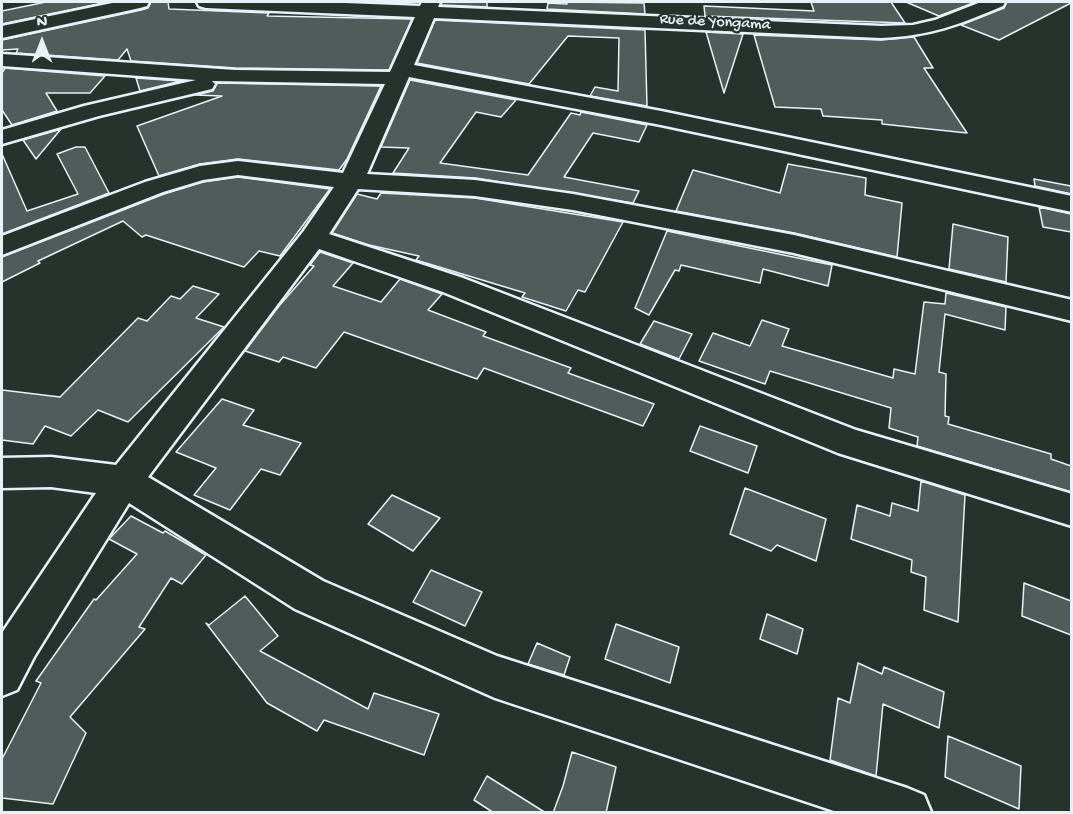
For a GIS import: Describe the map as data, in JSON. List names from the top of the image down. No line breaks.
{"streets":{"street":["Rue de Yongama"]},"north":"top"}
